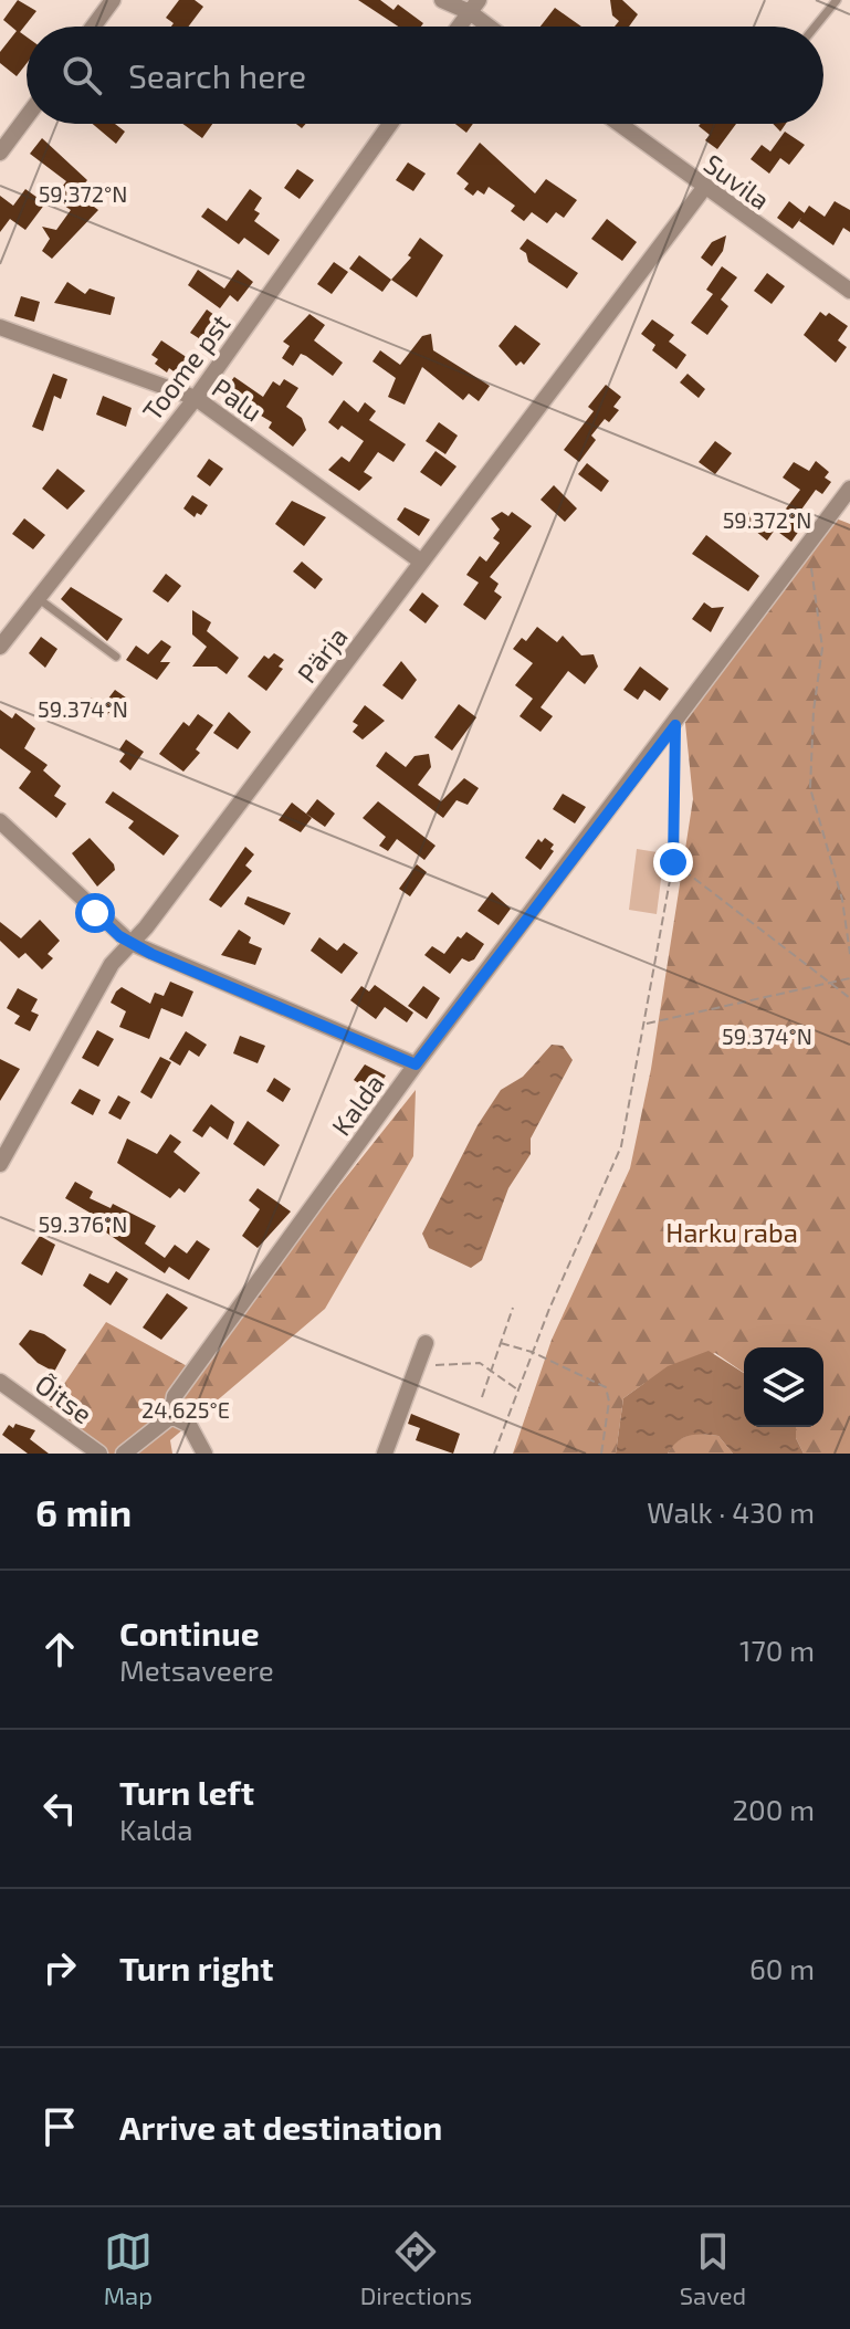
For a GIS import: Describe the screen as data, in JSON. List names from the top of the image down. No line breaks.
{"streets":{"street":["Suvila","Toome pst","Palu","Pärja","Kalda","Õitse"]},"crossings":[["Suvila","Pärja"],["Toome pst","Palu"],["Palu","Pärja"]],"parks":["Harku raba"],"page":{"search":"Search here","heading":["6 min","Walk · 430 m"],"list":[["Continue","Metsaveere","170 m"],["Turn left","Kalda","200 m"],["Turn right","60 m"],"Arrive at destination"],"nav":["Map","Directions","Saved"]},"coordinates":["59.372°N","59.374°N","59.376°N","24.625°E"]}
